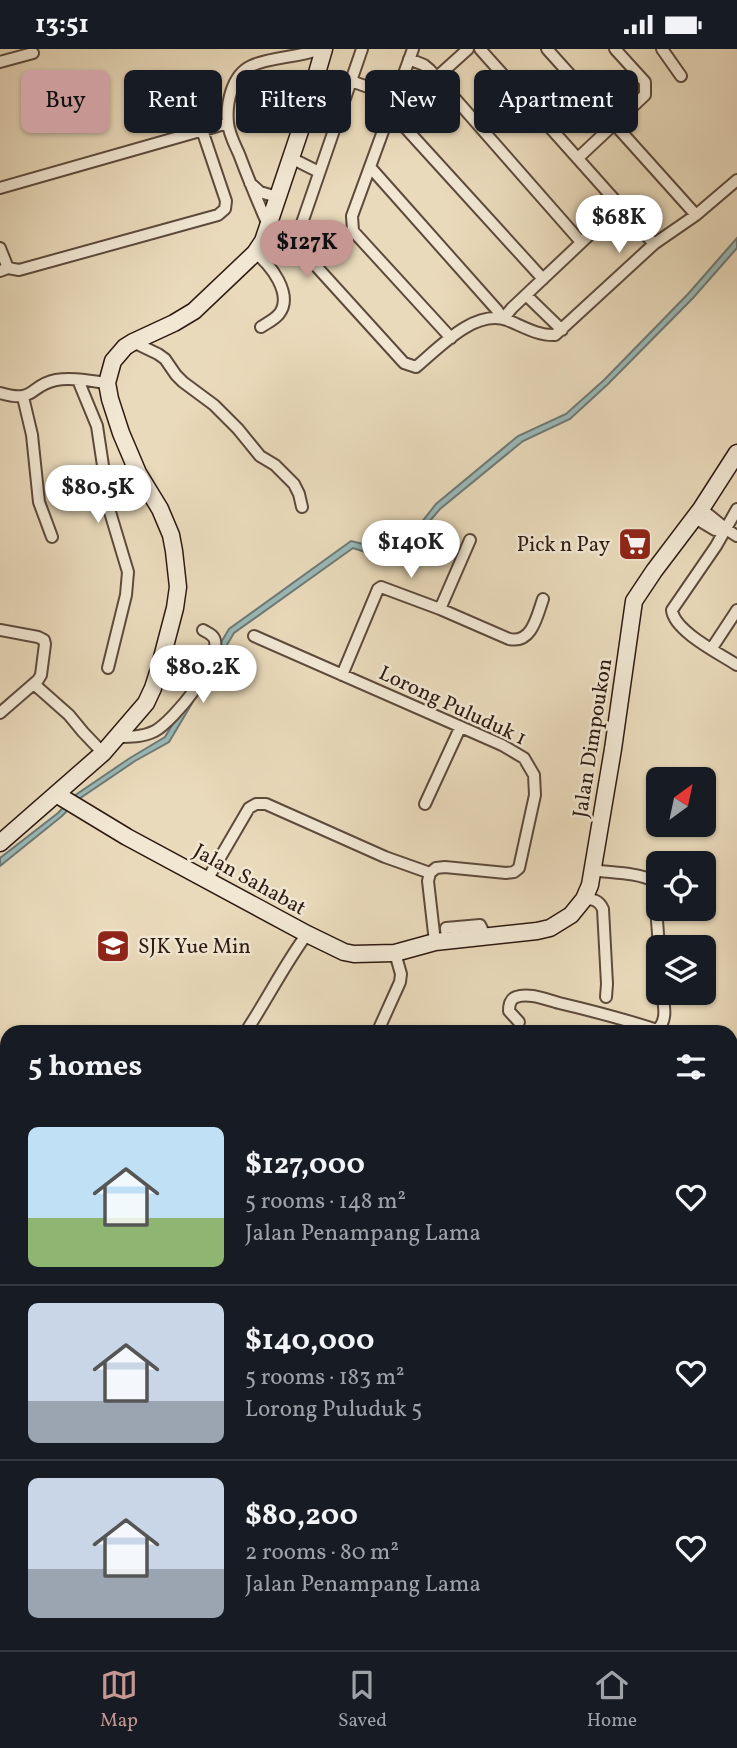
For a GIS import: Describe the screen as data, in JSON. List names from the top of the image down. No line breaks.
{"streets":{"street":["Lorong Puluduk 1","Jalan Dimpoukon","Jalan Sahabat"]},"places":{"supermarket":["Pick n Pay"],"school or university":["SJK Yue Min"]},"north":"top right","page":{"status":"13:51","chip":["Buy","Rent","Filters","New","Apartment"],"price":["$68K","$127K","$80.5K","$140K","$80.2K"],"heading":"5 homes","list":[{"name":"$127,000","note":"5 rooms · 148 m² · Jalan Penampang Lama"},{"name":"$140,000","note":"5 rooms · 183 m² · Lorong Puluduk 5"},{"name":"$80,200","note":"2 rooms · 80 m² · Jalan Penampang Lama"}],"tabs":["Map","Saved","Home"]}}
